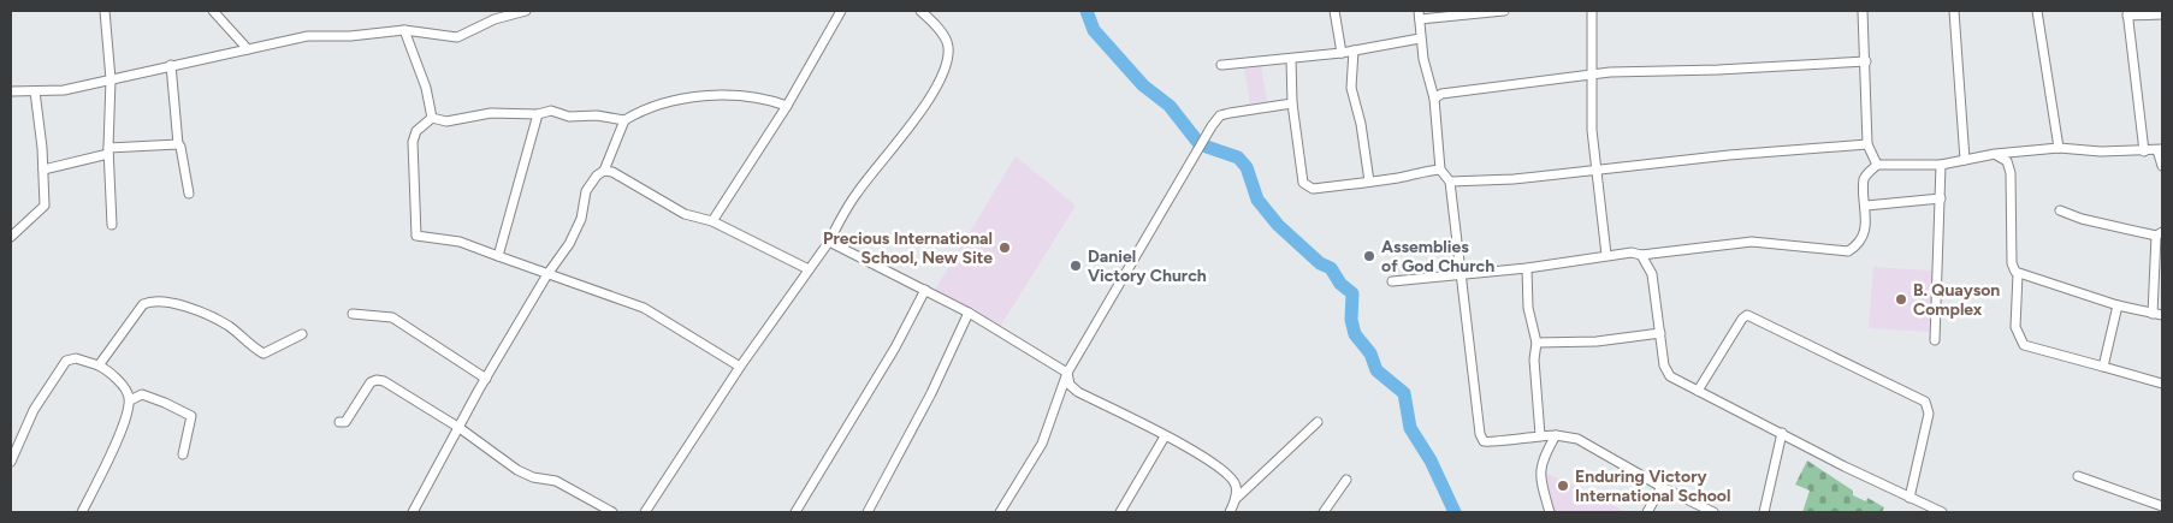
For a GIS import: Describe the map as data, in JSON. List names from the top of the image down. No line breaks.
{"places":["Precious International School, New Site","Assemblies of God Church","Daniel Victory Church","B. Quayson Complex","Enduring Victory International School"]}
